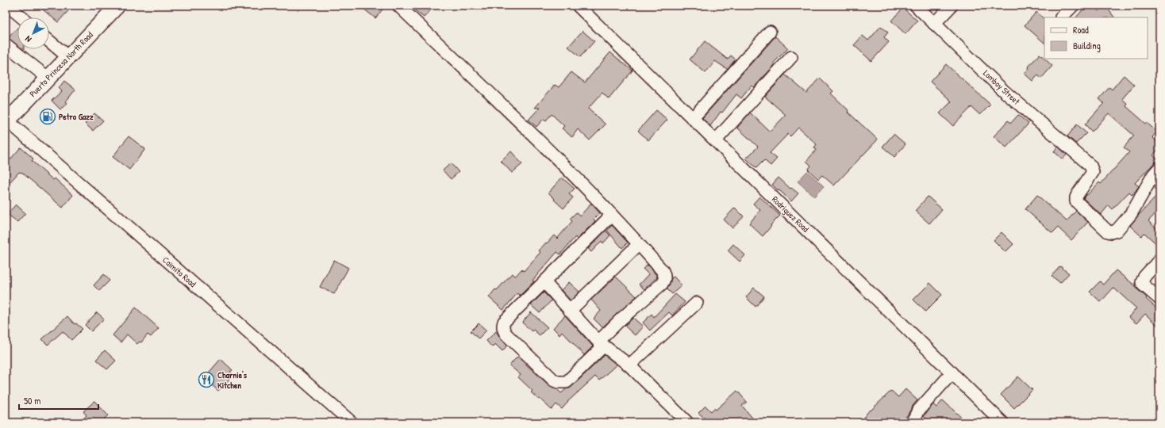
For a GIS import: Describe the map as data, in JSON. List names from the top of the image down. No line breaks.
{"streets":{"main road":["Puerto Princesa North Road"],"street":["Lomboy Street","Rodriguez Road","Caimito Road"]},"crossings":[["Puerto Princesa North Road","Caimito Road"]],"places":{"fuel station":["Petro Gazz"],"restaurant":["Charnie's Kitchen"]},"legend":["Road","Building"],"scale_bar":"50 m","north":"bottom left"}
